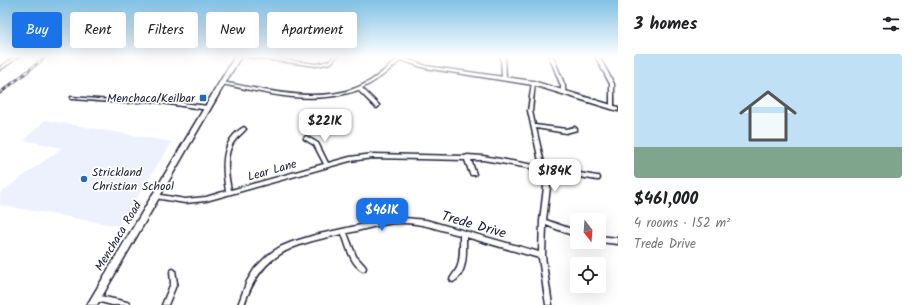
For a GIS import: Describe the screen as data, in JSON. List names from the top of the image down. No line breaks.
{"streets":{"main road":["Menchaca Road"],"street":["Lear Lane","Trede Drive"]},"crossings":[["Lear Lane","Menchaca Road"]],"places":{"transit":["Menchaca/Keilbar"],"other":["Strickland Christian School"]},"north":"bottom","page":{"heading":"3 homes","chip":["Buy","Rent","Filters","New","Apartment"],"list":[{"name":"$461,000","note":"4 rooms · 152 m² · Trede Drive"}],"price":["$221K","$184K","$461K"]}}
